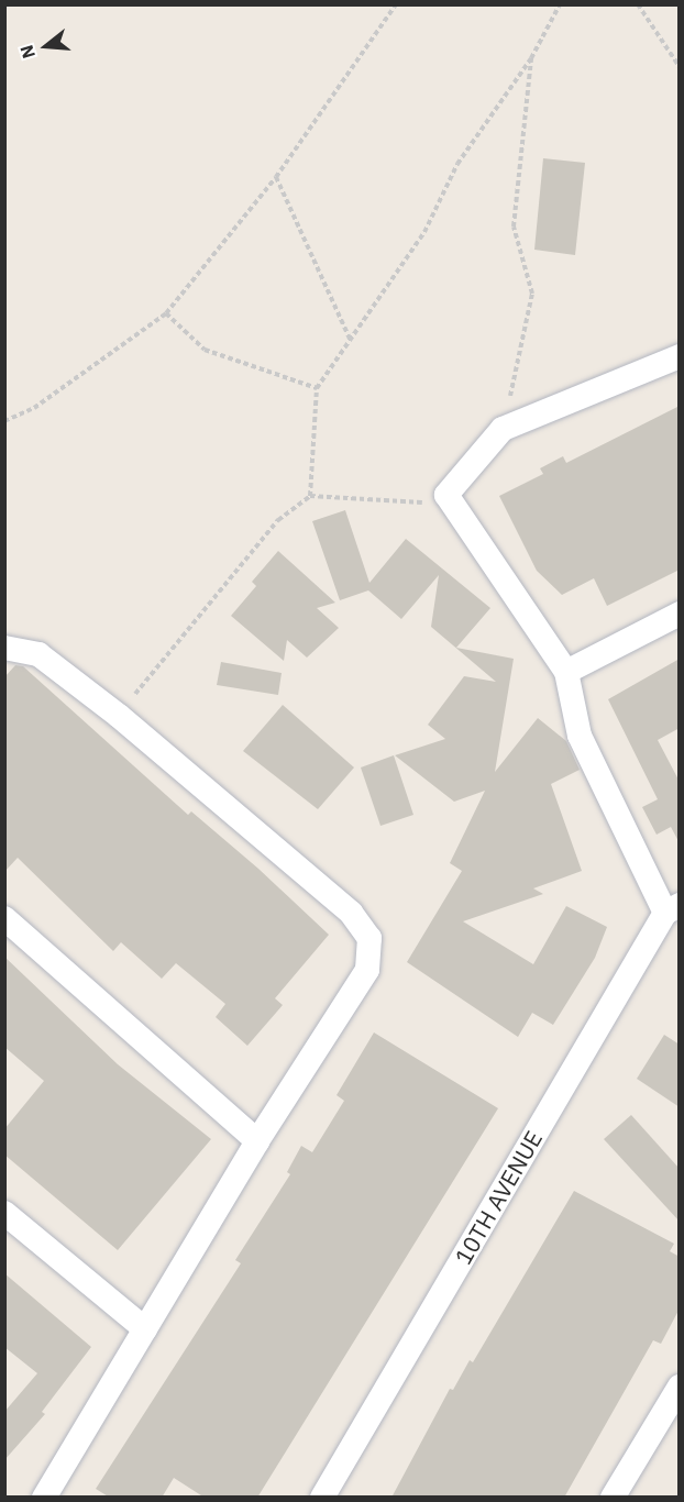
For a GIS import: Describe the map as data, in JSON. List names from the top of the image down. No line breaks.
{"streets":{"street":["10TH AVENUE"]},"north":"left"}
